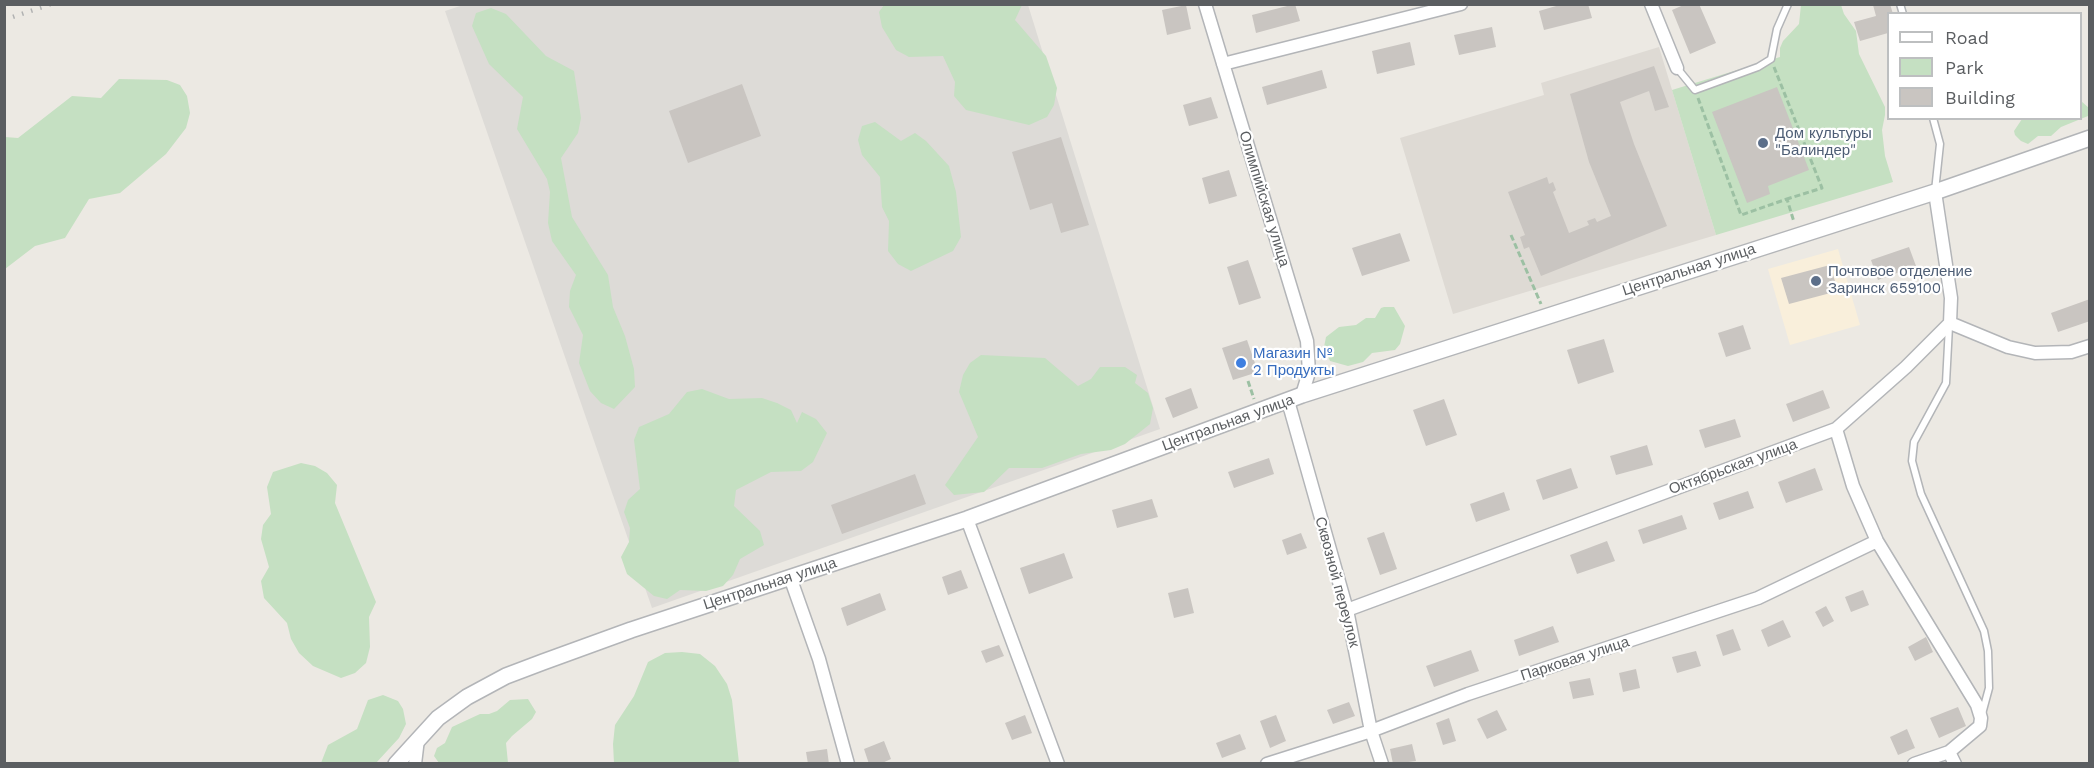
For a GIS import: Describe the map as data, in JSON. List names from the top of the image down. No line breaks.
{"streets":{"street":["Олимпийская улица","Центральная улица","Октябрьская улица","Сквозной переулок","Парковая улица"]},"crossings":[["Олимпийская улица","Центральная улица"],["Олимпийская улица","Сквозной переулок"],["Центральная улица","Сквозной переулок"],["Октябрьская улица","Сквозной переулок"],["Сквозной переулок","Парковая улица"]],"places":["Дом культуры \"Балиндер\"","Почтовое отделение Заринск 659100","Магазин № 2 Продукты"],"legend":["Road","Park","Building"]}
